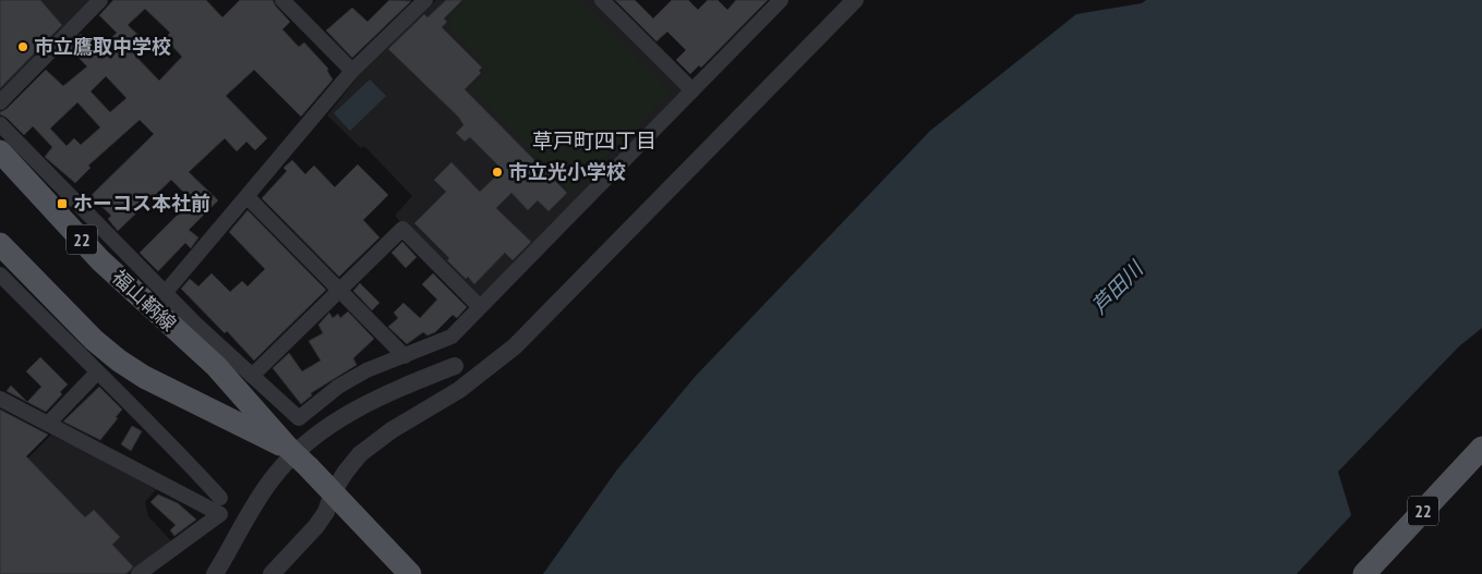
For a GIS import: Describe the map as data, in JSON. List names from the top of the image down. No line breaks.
{"streets":{"main road":["22","福山鞆線"]},"districts":["草戸町四丁目"],"water":["芦田川"],"places":{"other":["市立鷹取中学校","市立光小学校"],"transit":["ホーコス本社前"]}}
